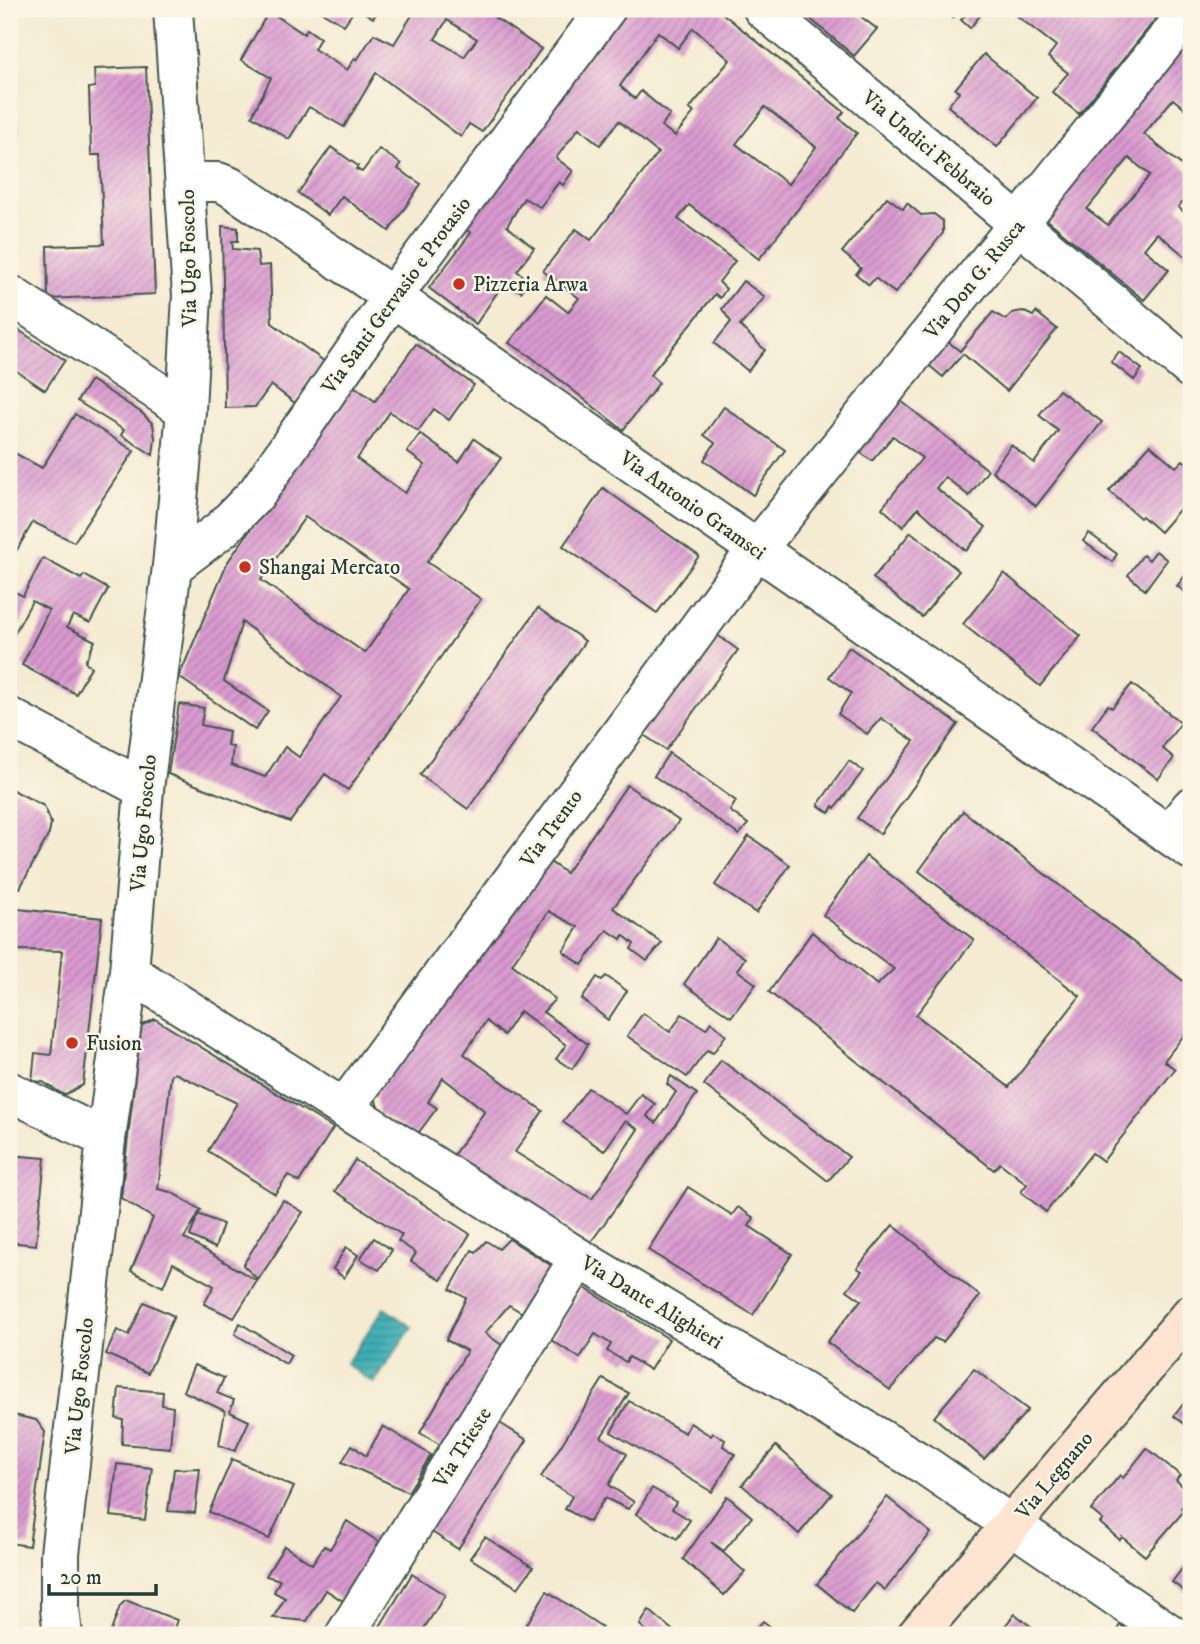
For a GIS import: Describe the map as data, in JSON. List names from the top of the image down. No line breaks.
{"streets":{"street":["Via Undici Febbraio","Via Ugo Foscolo","Via Don G. Rusca","Via Santi Gervasio e Protasio","Via Antonio Gramsci","Via Trento","Via Dante Alighieri","Via Trieste","Via Legnano"]},"crossings":[["Via Undici Febbraio","Via Don G. Rusca"],["Via Ugo Foscolo","Via Santi Gervasio e Protasio"],["Via Ugo Foscolo","Via Antonio Gramsci"],["Via Ugo Foscolo","Via Dante Alighieri"],["Via Don G. Rusca","Via Antonio Gramsci"],["Via Don G. Rusca","Via Trento"],["Via Santi Gervasio e Protasio","Via Antonio Gramsci"],["Via Antonio Gramsci","Via Trento"],["Via Trento","Via Dante Alighieri"],["Via Dante Alighieri","Via Trieste"],["Via Dante Alighieri","Via Legnano"]],"places":["Pizzeria Arwa","Shangai Mercato","Fusion"],"scale_bar":"20 m"}
